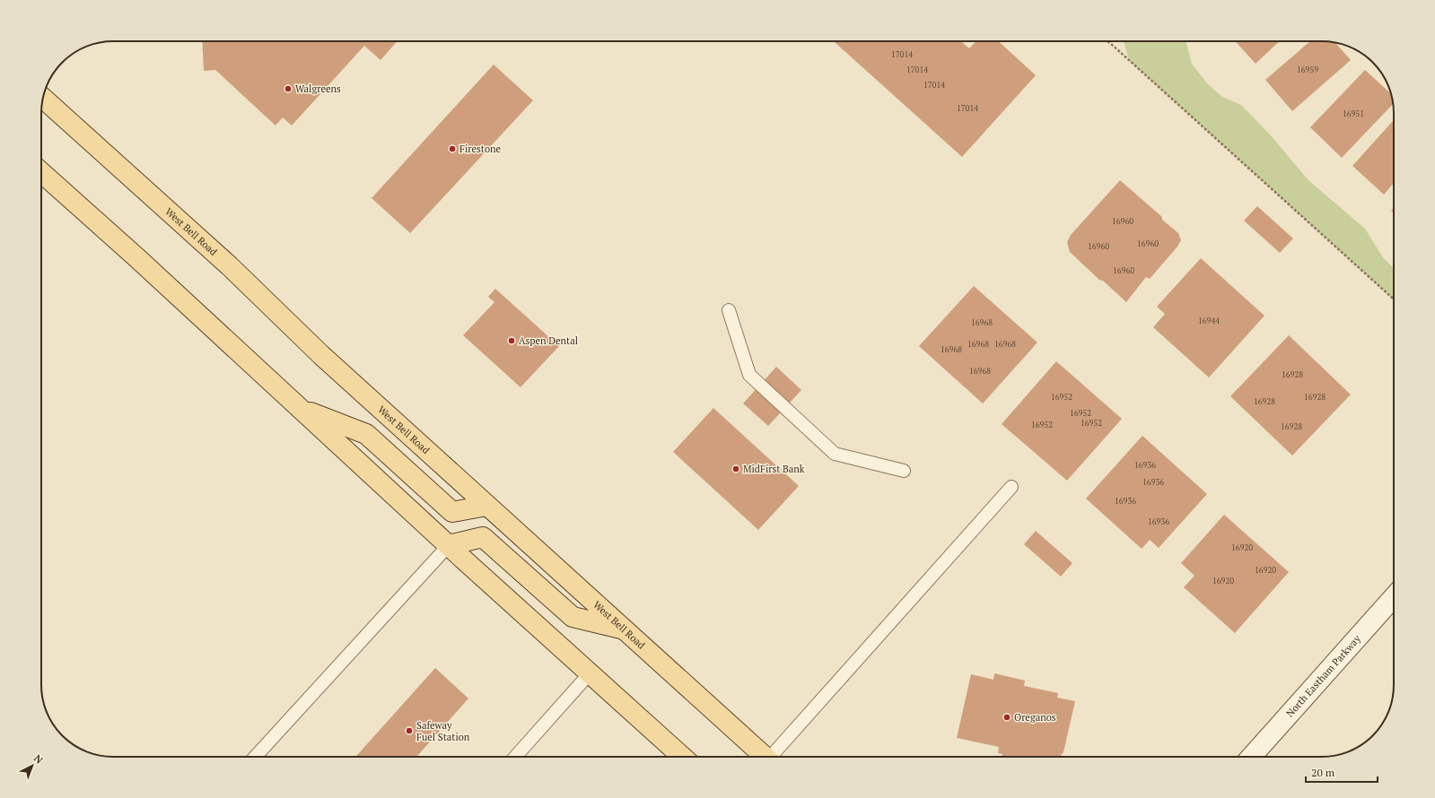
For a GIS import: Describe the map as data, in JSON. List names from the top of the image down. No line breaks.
{"streets":{"main road":["West Bell Road"],"street":["North Eastham Parkway"]},"places":["Walgreens","Firestone","Aspen Dental","MidFirst Bank","Oreganos","Safeway Fuel Station"],"house_numbers":["17014","17014","16959","17014","17014","16951","16960","16960","16960","16960","16944","16968","16968","16968","16968","16968","16928","16952","16928","16928","16952","16952","16952","16928","16936","16936","16936","16936","16920","16920","16920"],"scale_bar":"20 m","north":"top right"}
